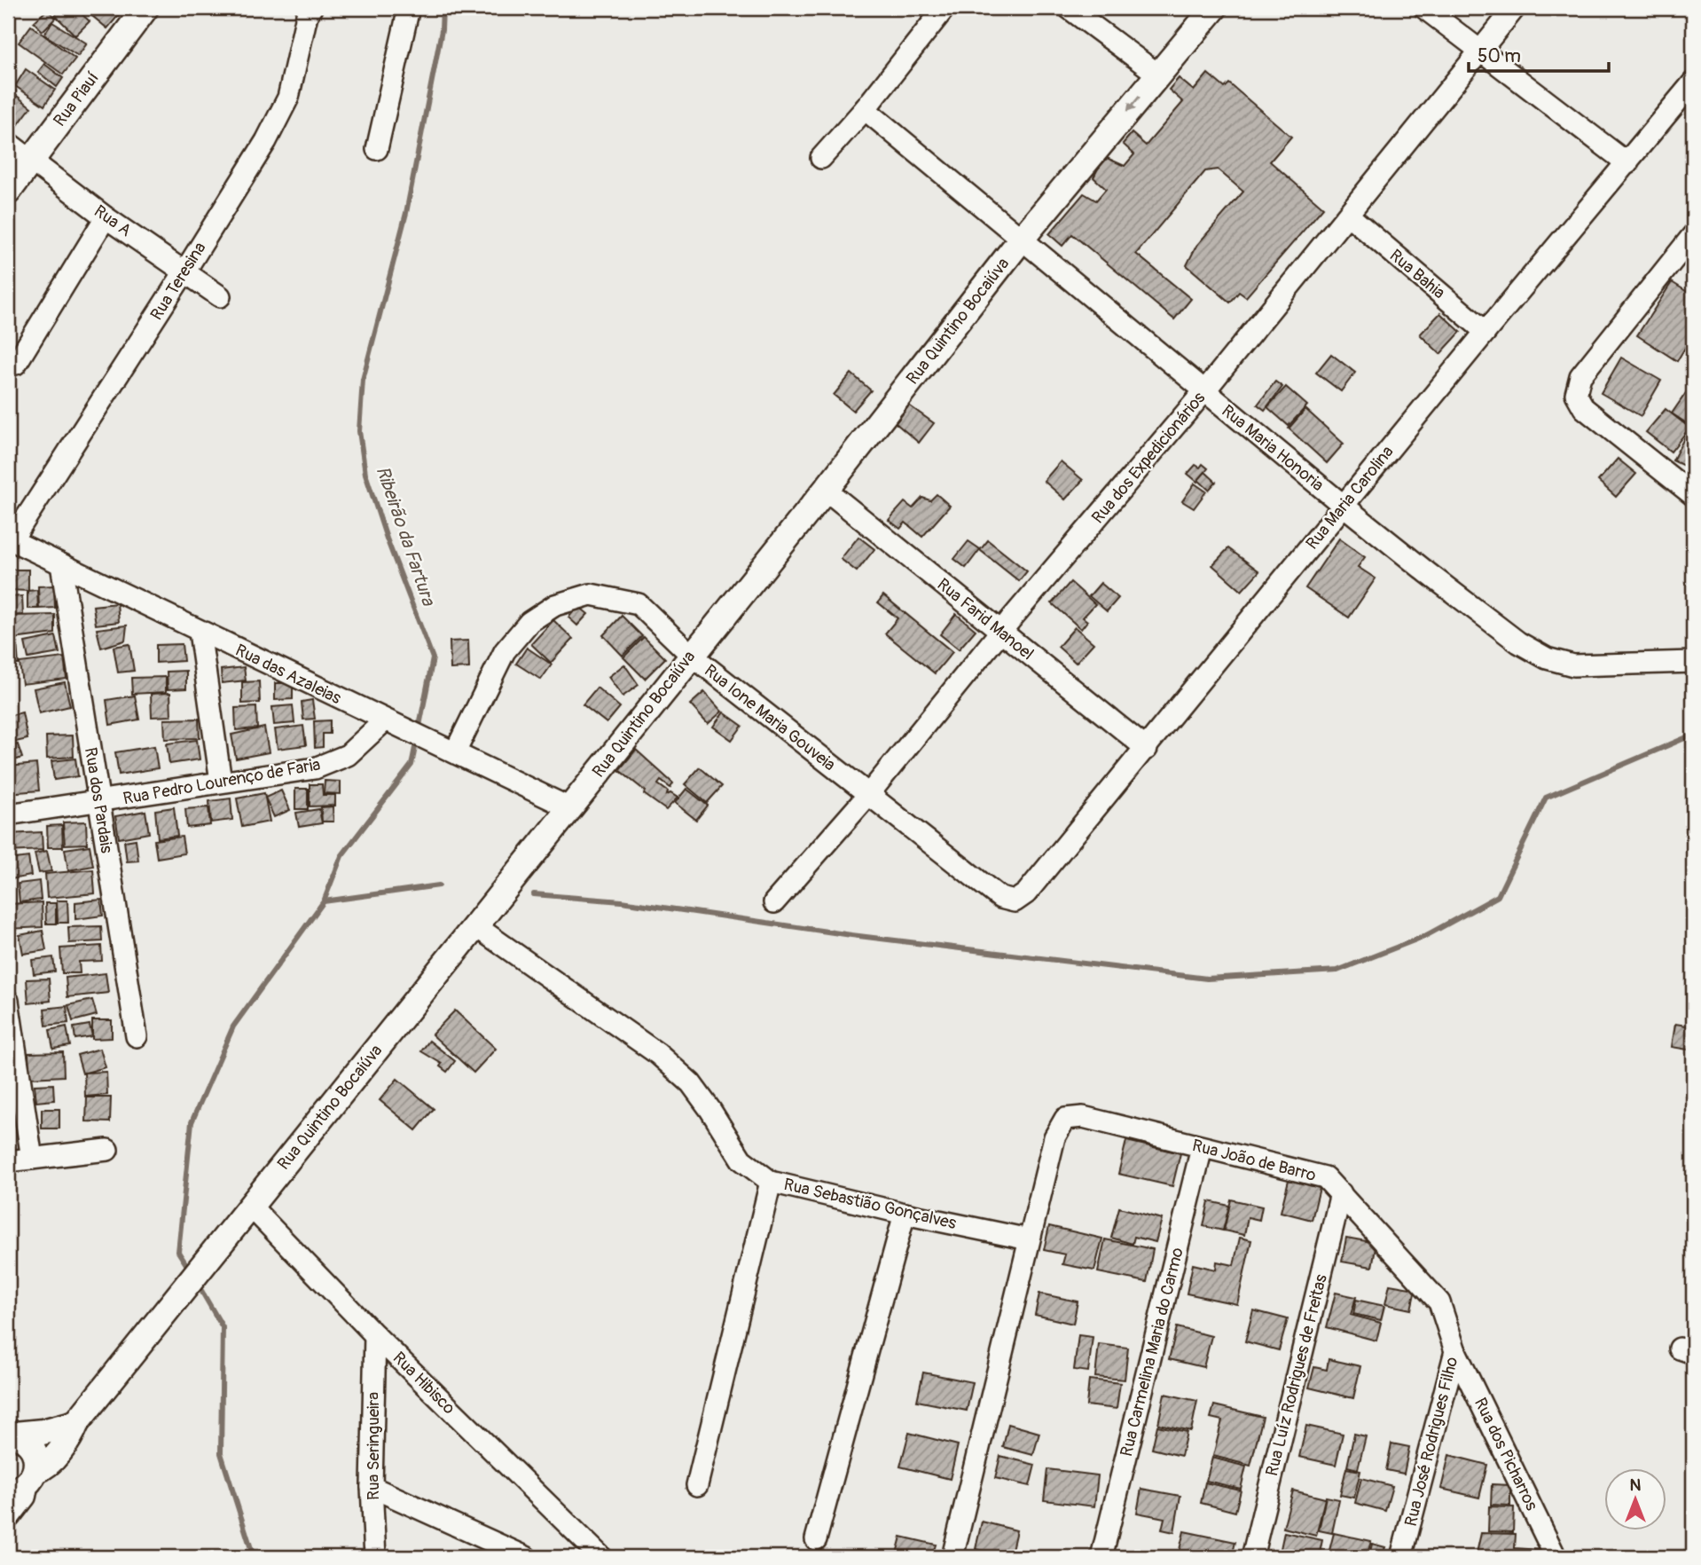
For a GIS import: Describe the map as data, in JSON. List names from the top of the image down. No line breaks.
{"streets":{"street":["Rua Piauí","Rua A","Rua Bahia","Rua Teresina","Rua Quintino Bocaiúva","Rua Maria Honoria","Rua dos Expedicionários","Rua Maria Carolina","Rua Farid Manoel","Rua das Azaleias","Rua Ione Maria Gouveia","Rua Pedro Lourenço de Faria","Rua dos Pardais","Rua João de Barro","Rua Sebastião Gonçalves","Rua Carmelina Maria do Carmo","Rua Luíz Rodrigues de Freitas","Rua Hibisco","Rua José Rodrigues Filho","Rua Seringueira","Rua dos Picharros"]},"crossings":[["Rua Piauí","Rua A"],["Rua A","Rua Teresina"],["Rua Bahia","Rua dos Expedicionários"],["Rua Bahia","Rua Maria Carolina"],["Rua Teresina","Rua das Azaleias"],["Rua Quintino Bocaiúva","Rua Maria Honoria"],["Rua Quintino Bocaiúva","Rua Farid Manoel"],["Rua Quintino Bocaiúva","Rua das Azaleias"],["Rua Quintino Bocaiúva","Rua Ione Maria Gouveia"],["Rua Quintino Bocaiúva","Rua Sebastião Gonçalves"],["Rua Quintino Bocaiúva","Rua Hibisco"],["Rua Maria Honoria","Rua dos Expedicionários"],["Rua Maria Honoria","Rua Maria Carolina"],["Rua dos Expedicionários","Rua Farid Manoel"],["Rua dos Expedicionários","Rua Ione Maria Gouveia"],["Rua Maria Carolina","Rua Farid Manoel"],["Rua Maria Carolina","Rua Ione Maria Gouveia"],["Rua das Azaleias","Rua Ione Maria Gouveia"],["Rua das Azaleias","Rua Pedro Lourenço de Faria"],["Rua das Azaleias","Rua dos Pardais"],["Rua Pedro Lourenço de Faria","Rua dos Pardais"],["Rua João de Barro","Rua Sebastião Gonçalves"],["Rua João de Barro","Rua Carmelina Maria do Carmo"],["Rua João de Barro","Rua Luíz Rodrigues de Freitas"],["Rua João de Barro","Rua José Rodrigues Filho"],["Rua Hibisco","Rua Seringueira"],["Rua José Rodrigues Filho","Rua dos Picharros"]],"water":["Ribeirão da Fartura"],"scale_bar":"50 m","north":"top"}
